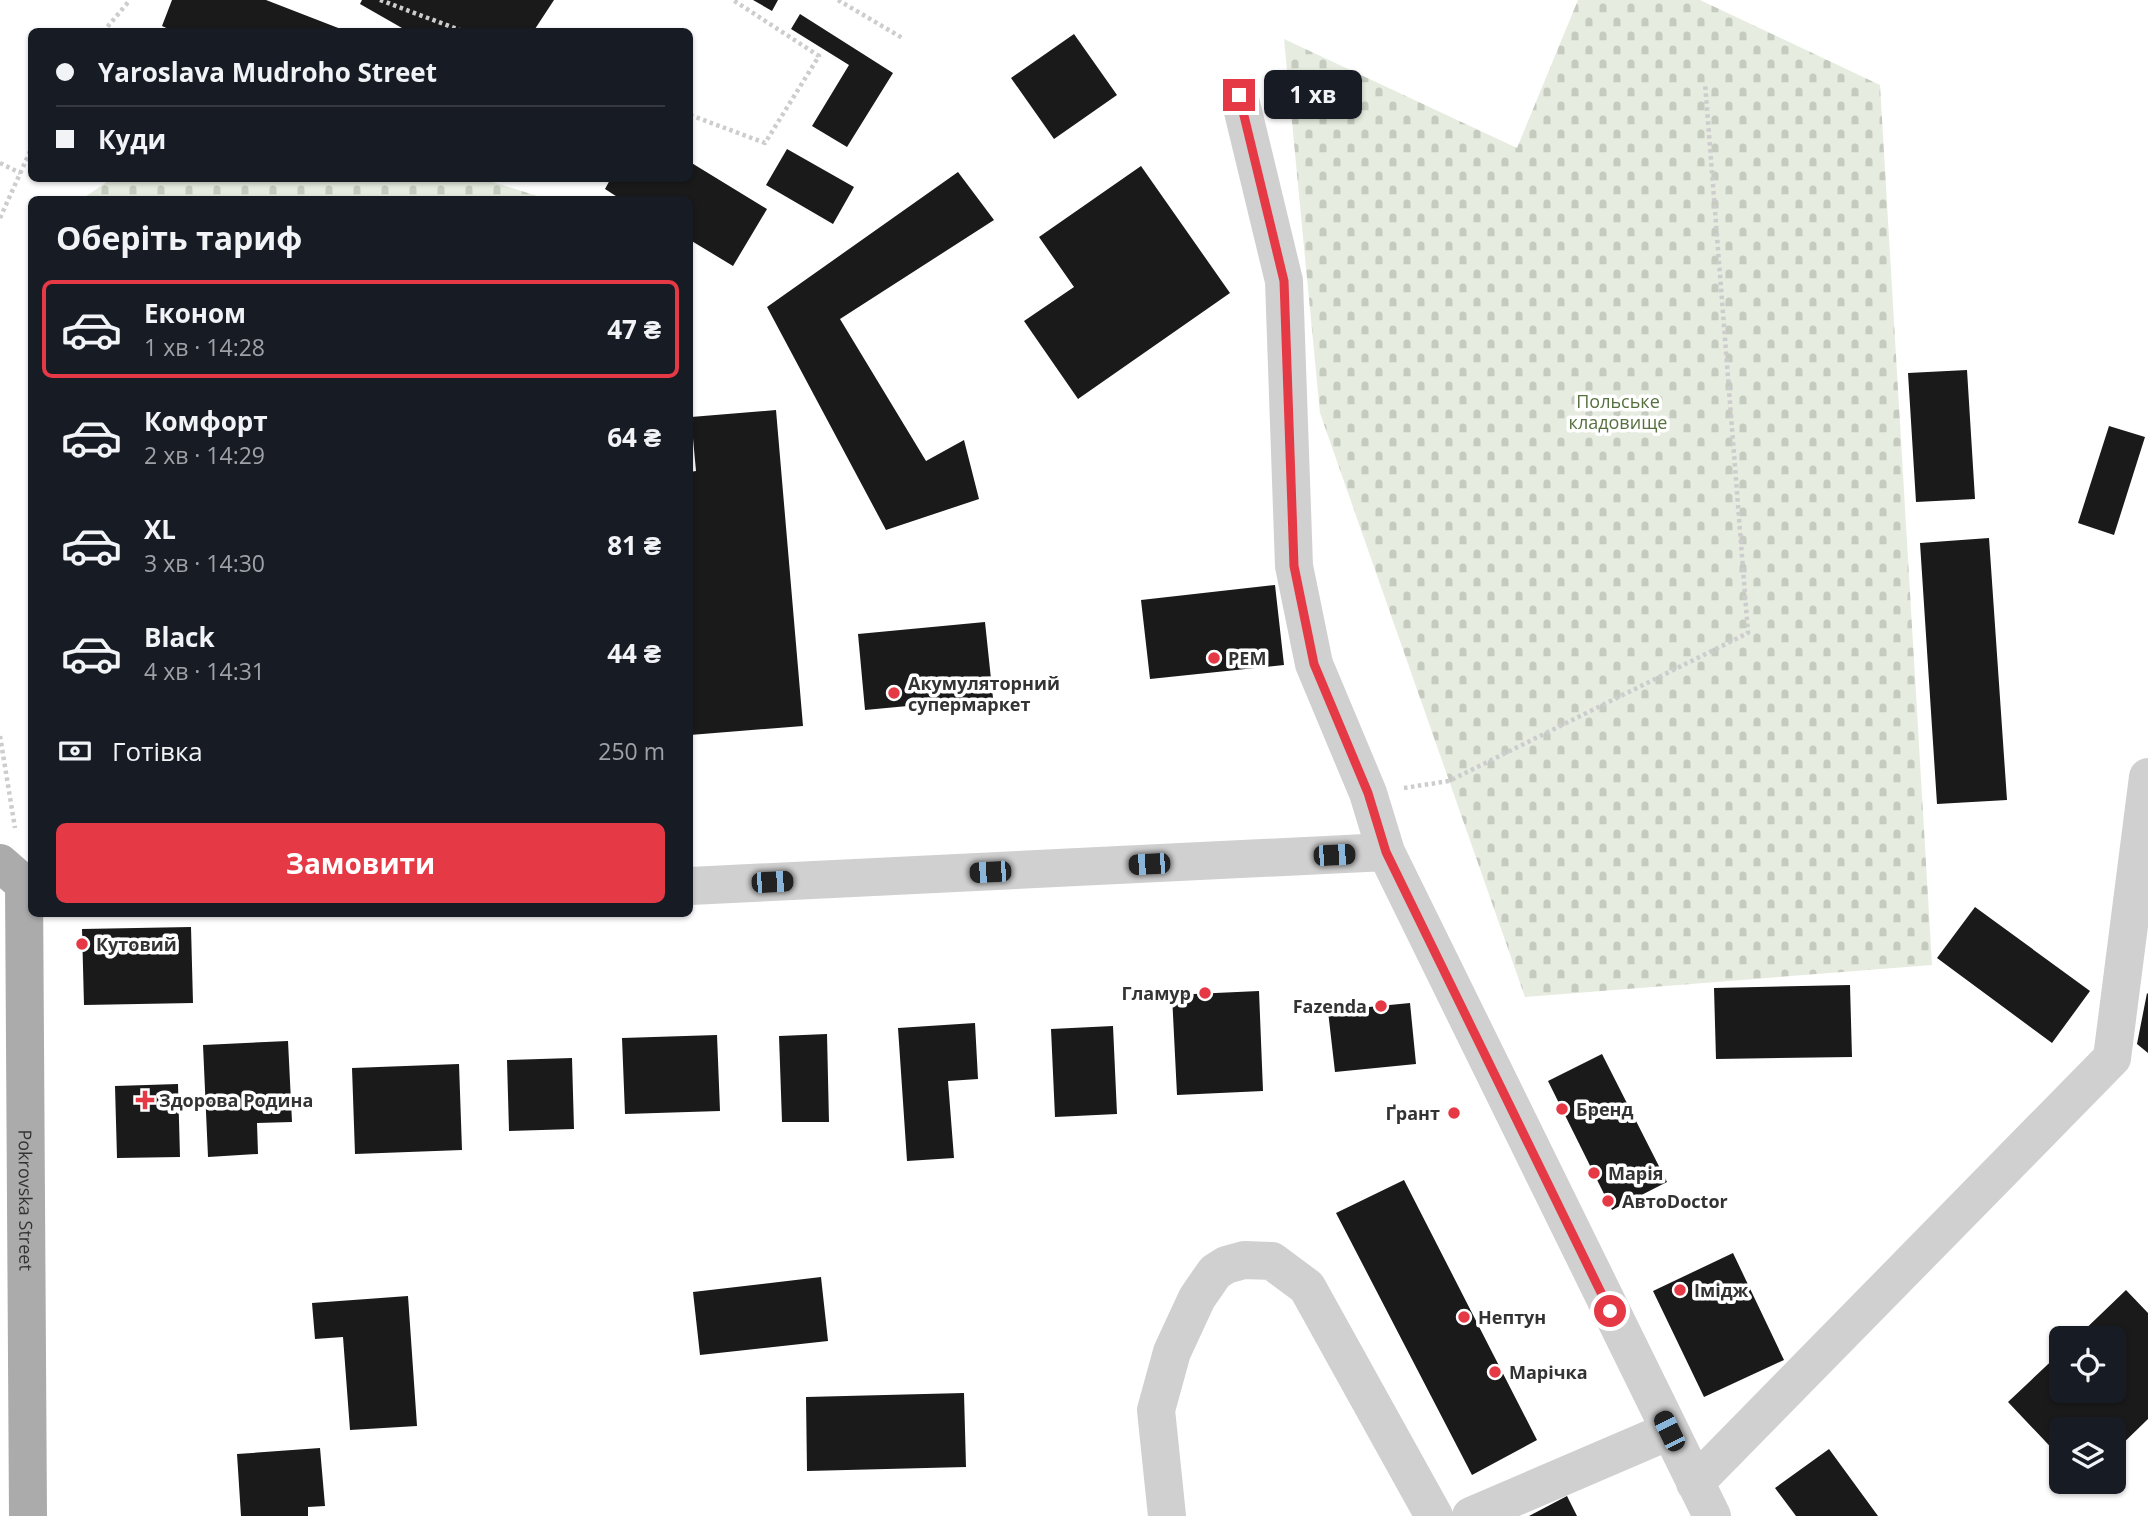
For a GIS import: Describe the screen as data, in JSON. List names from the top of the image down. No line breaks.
{"streets":{"main road":["Pokrovska Street"]},"parks":["Польське кладовище"],"places":{"other":["РЕМ","Акумуляторний супермаркет","Кутовий","Гламур","Fazenda","Бренд","Ґрант","Марія","АвтоDoctor","Імідж","Нептун","Марічка"],"health":["Здорова Родина"]},"page":{"banner":["Yaroslava Mudroho Street","Куди"],"bubble":"1 хв","heading":"Оберіть тариф","list":[{"name":"Економ","note":"1 хв · 14:28","value":"47 ₴"},{"name":"Комфорт","note":"2 хв · 14:29","value":"64 ₴"},{"name":"XL","note":"3 хв · 14:30","value":"81 ₴"},{"name":"Black","note":"4 хв · 14:31","value":"44 ₴"}],"pay":["Готівка","250 m"],"buttons":"Замовити"}}
